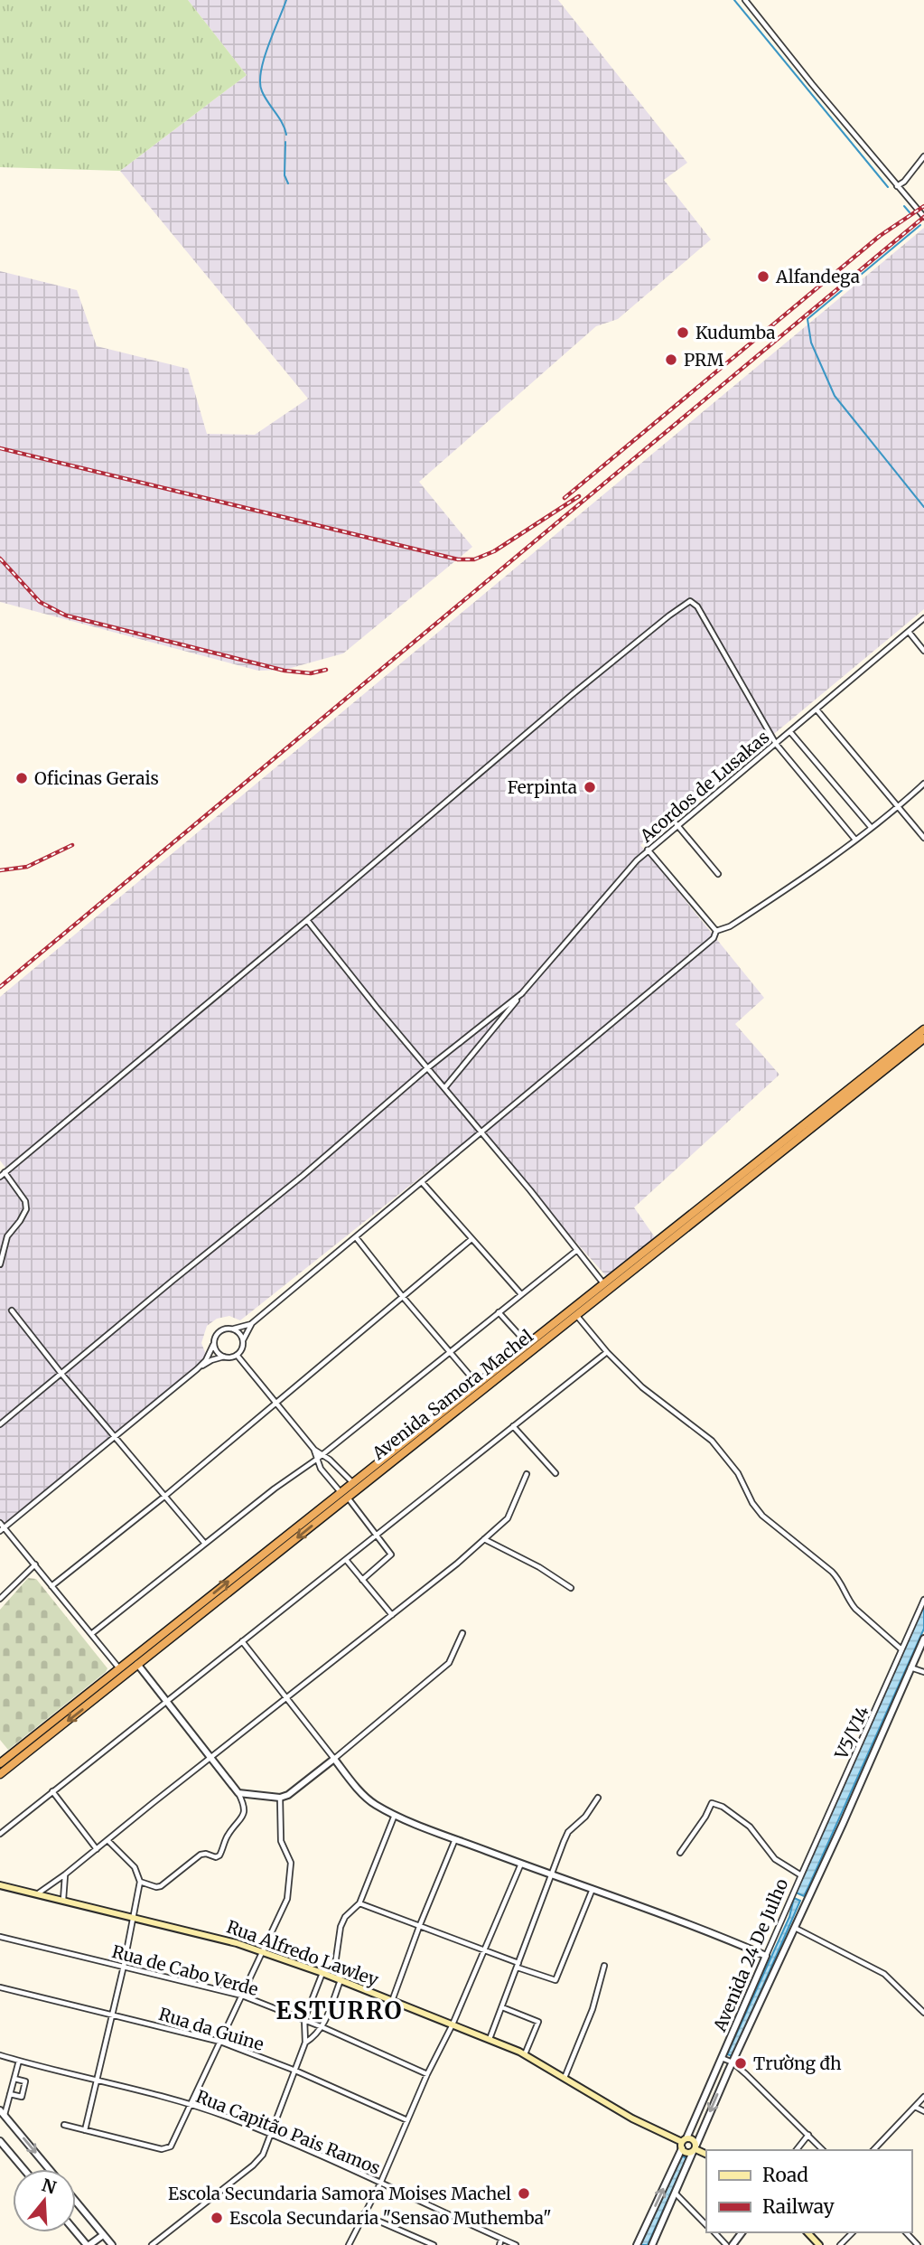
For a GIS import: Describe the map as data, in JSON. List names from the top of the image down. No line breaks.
{"streets":{"highway":["Avenida Samora Machel"],"main road":["Rua Alfredo Lawley"],"street":["Acordos de Lusakas","V5/V14","Avenida 24 De Julho","Rua de Cabo Verde","Rua da Guine","Rua Capitão Pais Ramos"]},"crossings":[["V5/V14","Avenida 24 De Julho"],["Rua Alfredo Lawley","Avenida 24 De Julho"]],"districts":["ESTURRO"],"places":["Alfandega","Kudumba","PRM","Oficinas Gerais","Ferpinta","Trường đh","Escola Secundaria Samora Moises Machel","Escola Secundaria \"Sensao Muthemba\""],"legend":["Road","Railway"],"north":"top"}
